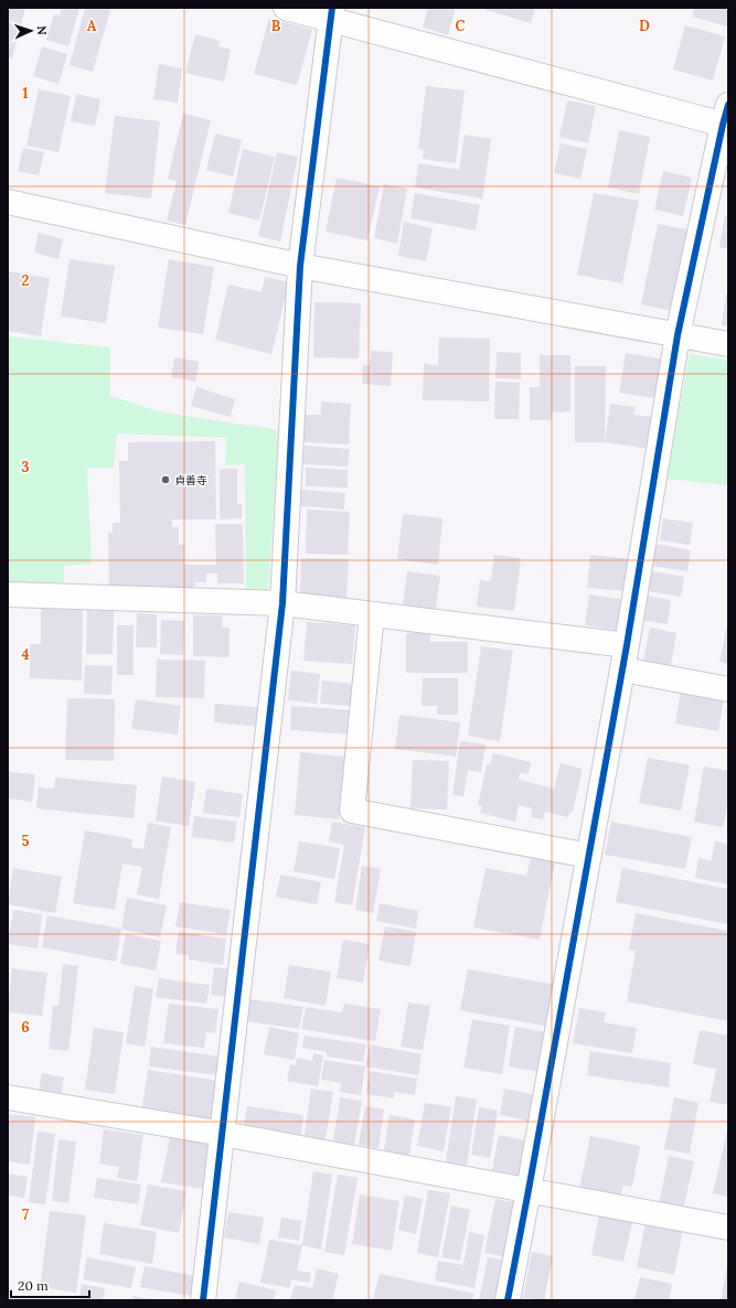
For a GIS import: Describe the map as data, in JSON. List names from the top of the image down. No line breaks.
{"places":["貞善寺"],"scale_bar":"20 m","north":"right","grid":{"columns":["A","B","C","D"],"rows":["1","2","3","4","5","6","7"]}}
